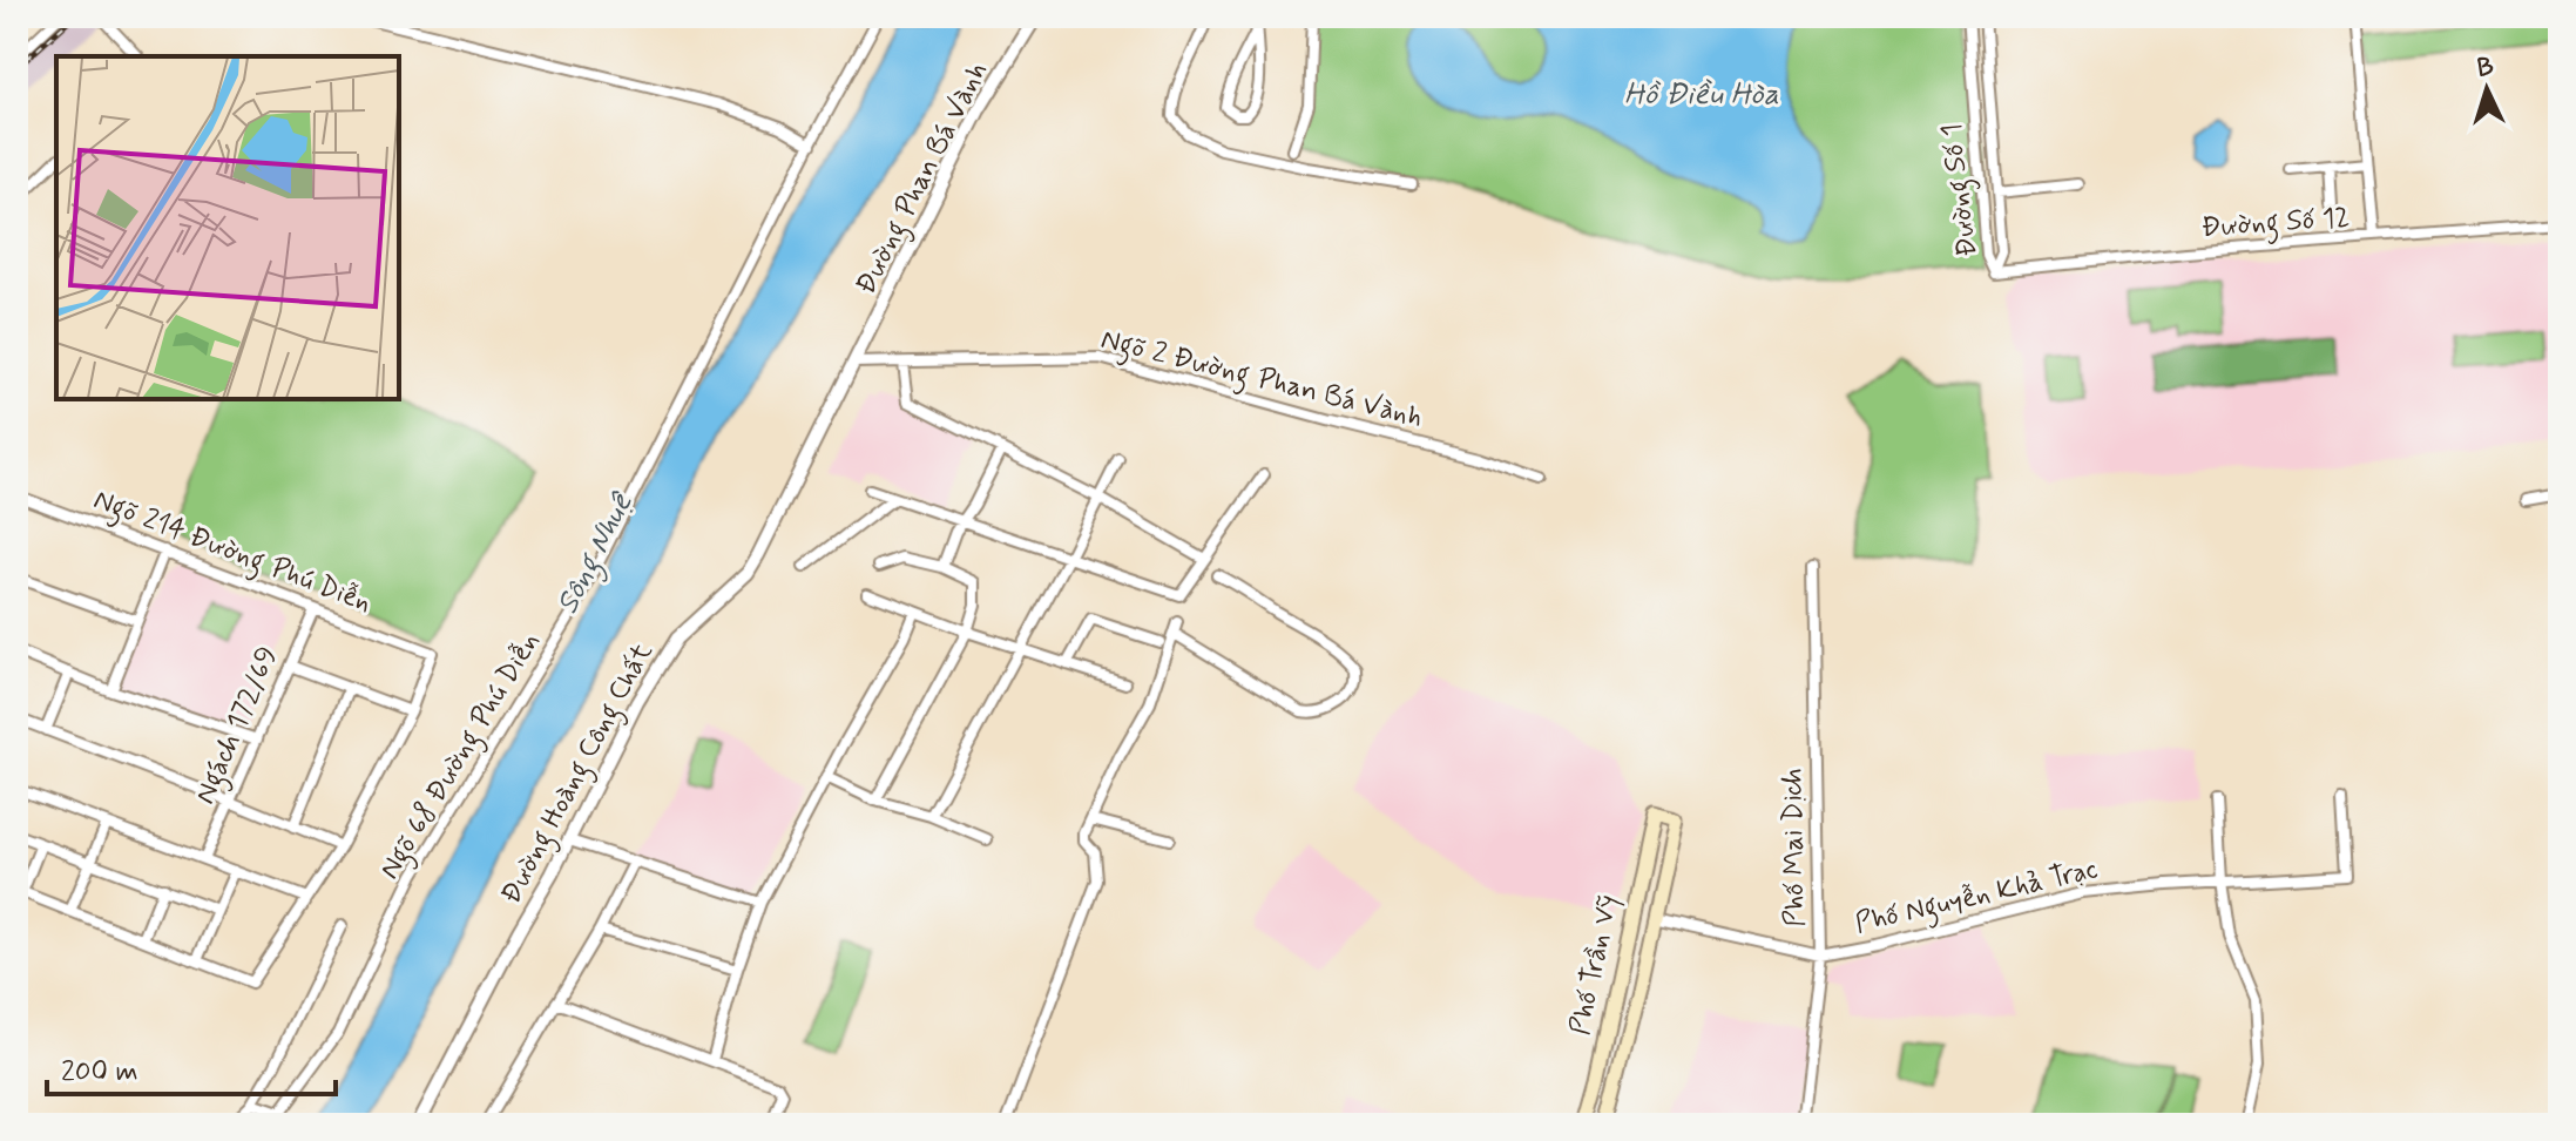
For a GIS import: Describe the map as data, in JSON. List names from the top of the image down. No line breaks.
{"streets":{"main road":["Phố Trần Vỹ"],"street":["Đường Phan Bá Vành","Đường Số 1","Đường Số 12","Ngõ 2 Đường Phan Bá Vành","Ngõ 214 Đường Phú Diễn","Ngách 172/69","Ngõ 68 Đường Phú Diễn","Đường Hoàng Công Chất","Phố Mai Dịch","Phố Nguyễn Khả Trạc"]},"crossings":[["Đường Phan Bá Vành","Ngõ 2 Đường Phan Bá Vành"],["Đường Phan Bá Vành","Đường Hoàng Công Chất"],["Đường Số 1","Đường Số 12"],["Ngõ 2 Đường Phan Bá Vành","Đường Hoàng Công Chất"],["Ngõ 214 Đường Phú Diễn","Ngách 172/69"],["Phố Mai Dịch","Phố Nguyễn Khả Trạc"],["Phố Nguyễn Khả Trạc","Phố Trần Vỹ"]],"water":["Hồ Điều Hòa","Sông Nhuệ"],"scale_bar":"200 m","north":"top"}
